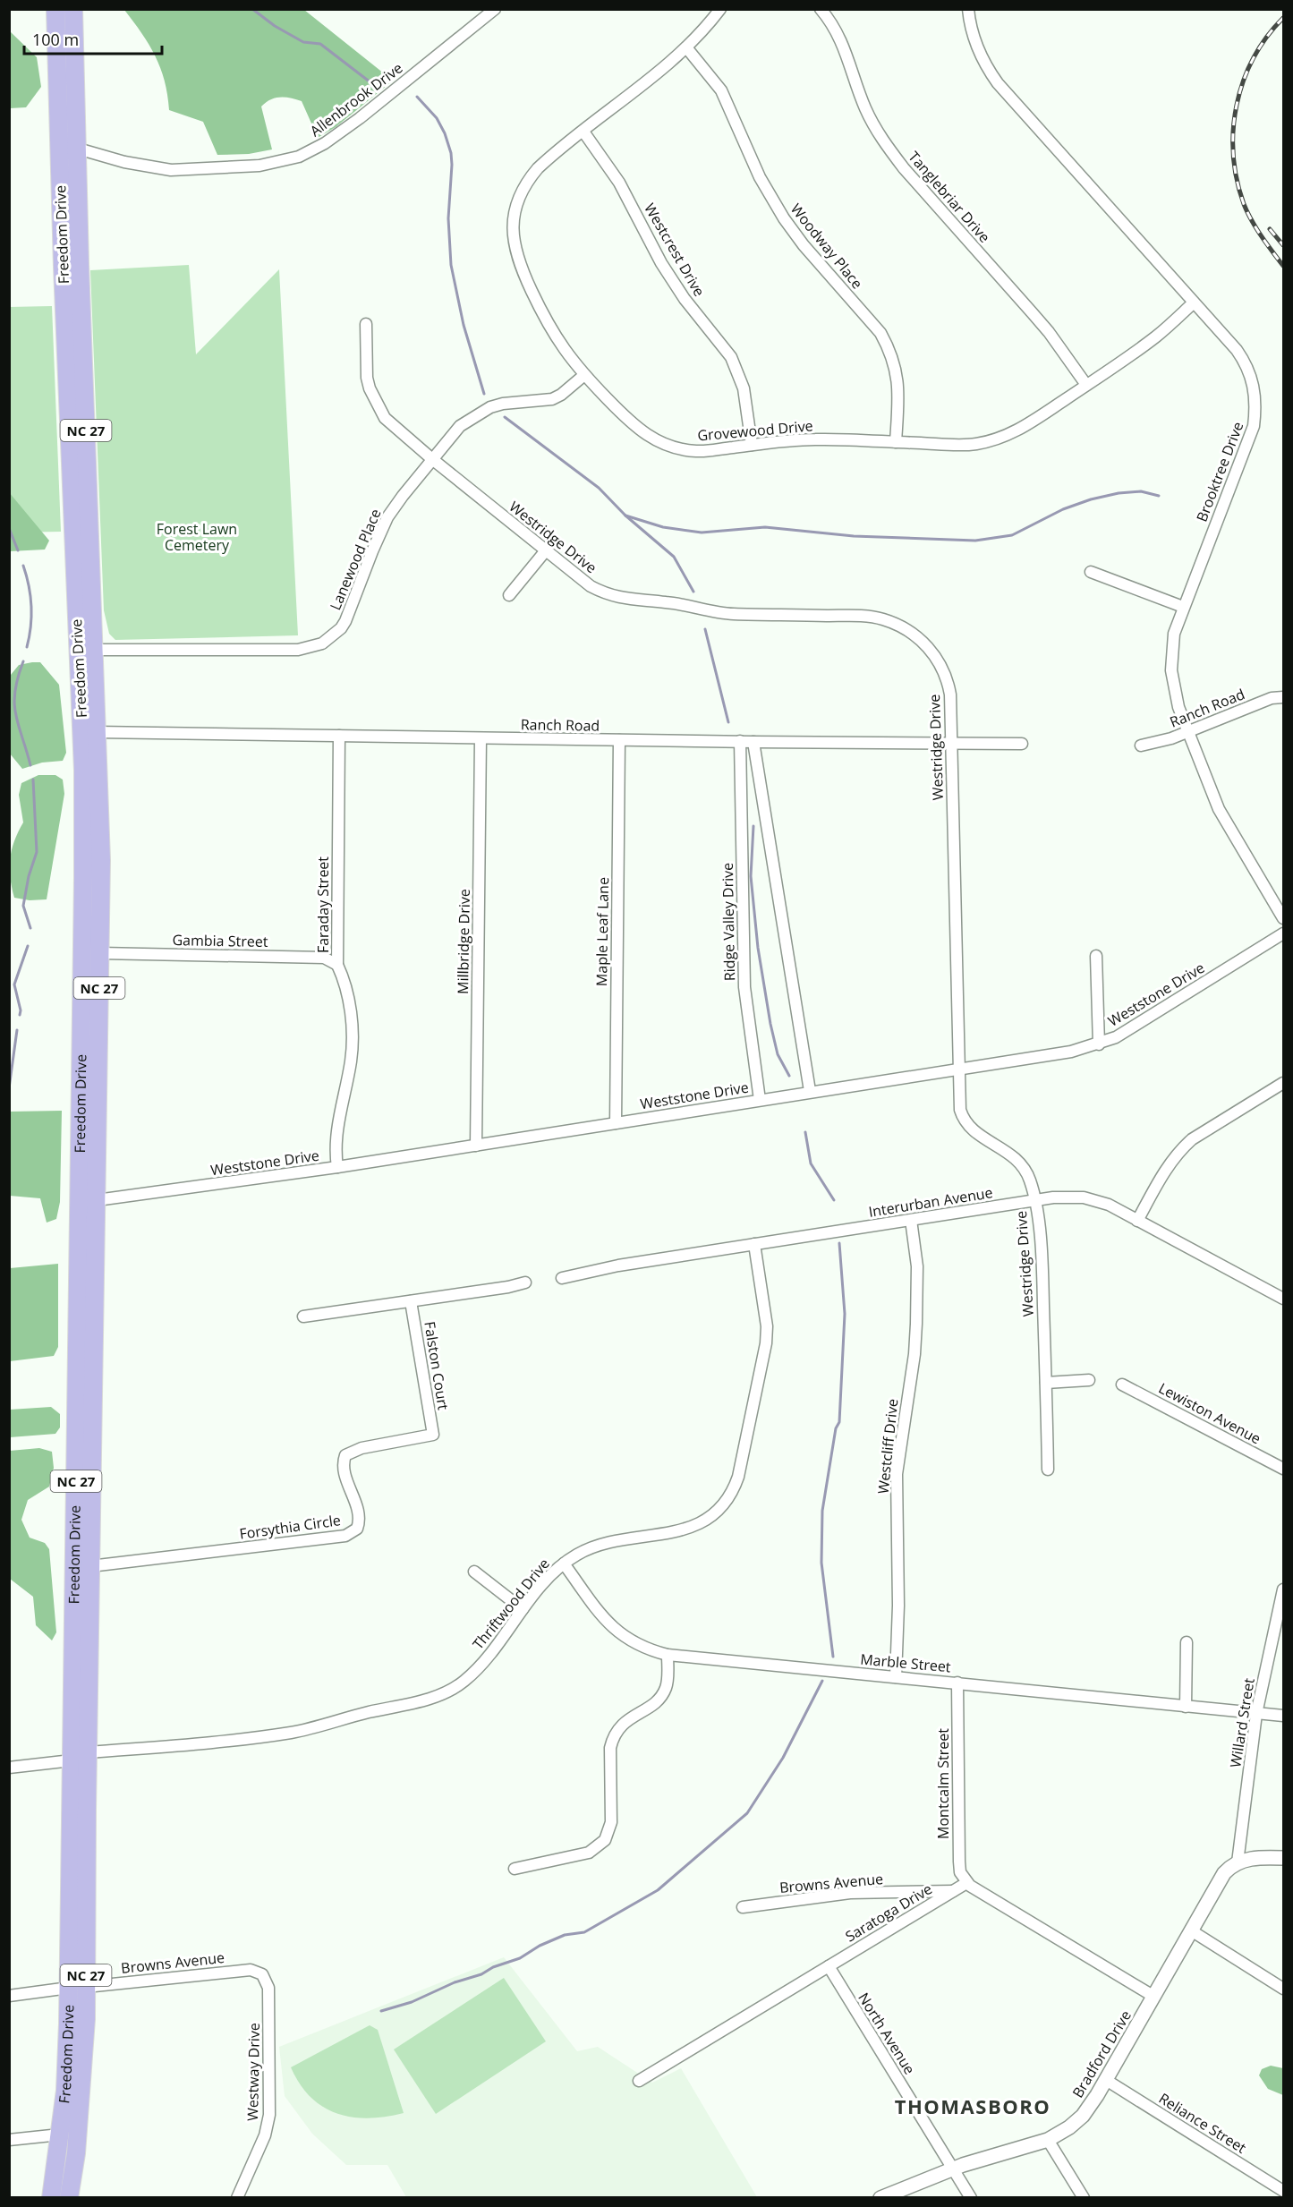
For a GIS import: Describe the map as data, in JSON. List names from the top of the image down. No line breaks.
{"streets":{"main road":["Freedom Drive","NC 27"],"street":["Allenbrook Drive","Tanglebriar Drive","Woodway Place","Westcrest Drive","Grovewood Drive","Brooktree Drive","Westridge Drive","Lanewood Place","Ranch Road","Faraday Street","Ridge Valley Drive","Maple Leaf Lane","Gambia Street","Millbridge Drive","Weststone Drive","Interurban Avenue","Falston Court","Lewiston Avenue","Westcliff Drive","Forsythia Circle","Thriftwood Drive","Marble Street","Willard Street","Montcalm Street","Browns Avenue","Saratoga Drive","North Avenue","Bradford Drive","Westway Drive","Reliance Street"]},"crossings":[["Allenbrook Drive","Freedom Drive"],["Tanglebriar Drive","Grovewood Drive"],["Freedom Drive","Lanewood Place"],["Freedom Drive","Ranch Road"],["Freedom Drive","Gambia Street"],["Freedom Drive","Weststone Drive"],["Freedom Drive","Forsythia Circle"],["Freedom Drive","Thriftwood Drive"],["Freedom Drive","Browns Avenue"],["Woodway Place","Grovewood Drive"],["Westcrest Drive","Grovewood Drive"],["Grovewood Drive","Brooktree Drive"],["Grovewood Drive","Lanewood Place"],["Brooktree Drive","Ranch Road"],["Westridge Drive","Lanewood Place"],["Westridge Drive","Ranch Road"],["Westridge Drive","Weststone Drive"],["Westridge Drive","Interurban Avenue"],["Ranch Road","Faraday Street"],["Ranch Road","Ridge Valley Drive"],["Ranch Road","Maple Leaf Lane"],["Ranch Road","Millbridge Drive"],["Faraday Street","Gambia Street"],["Faraday Street","Weststone Drive"],["Ridge Valley Drive","Weststone Drive"],["Maple Leaf Lane","Weststone Drive"],["Millbridge Drive","Weststone Drive"],["Interurban Avenue","Westcliff Drive"],["Interurban Avenue","Thriftwood Drive"],["Falston Court","Forsythia Circle"],["Westcliff Drive","Marble Street"],["Thriftwood Drive","Marble Street"],["Marble Street","Willard Street"],["Marble Street","Montcalm Street"],["Willard Street","Bradford Drive"],["Montcalm Street","Saratoga Drive"],["Browns Avenue","Saratoga Drive"],["Browns Avenue","Westway Drive"],["Saratoga Drive","North Avenue"],["North Avenue","Bradford Drive"],["Bradford Drive","Reliance Street"]],"districts":["THOMASBORO"],"parks":["Forest Lawn Cemetery"],"scale_bar":"100 m"}
